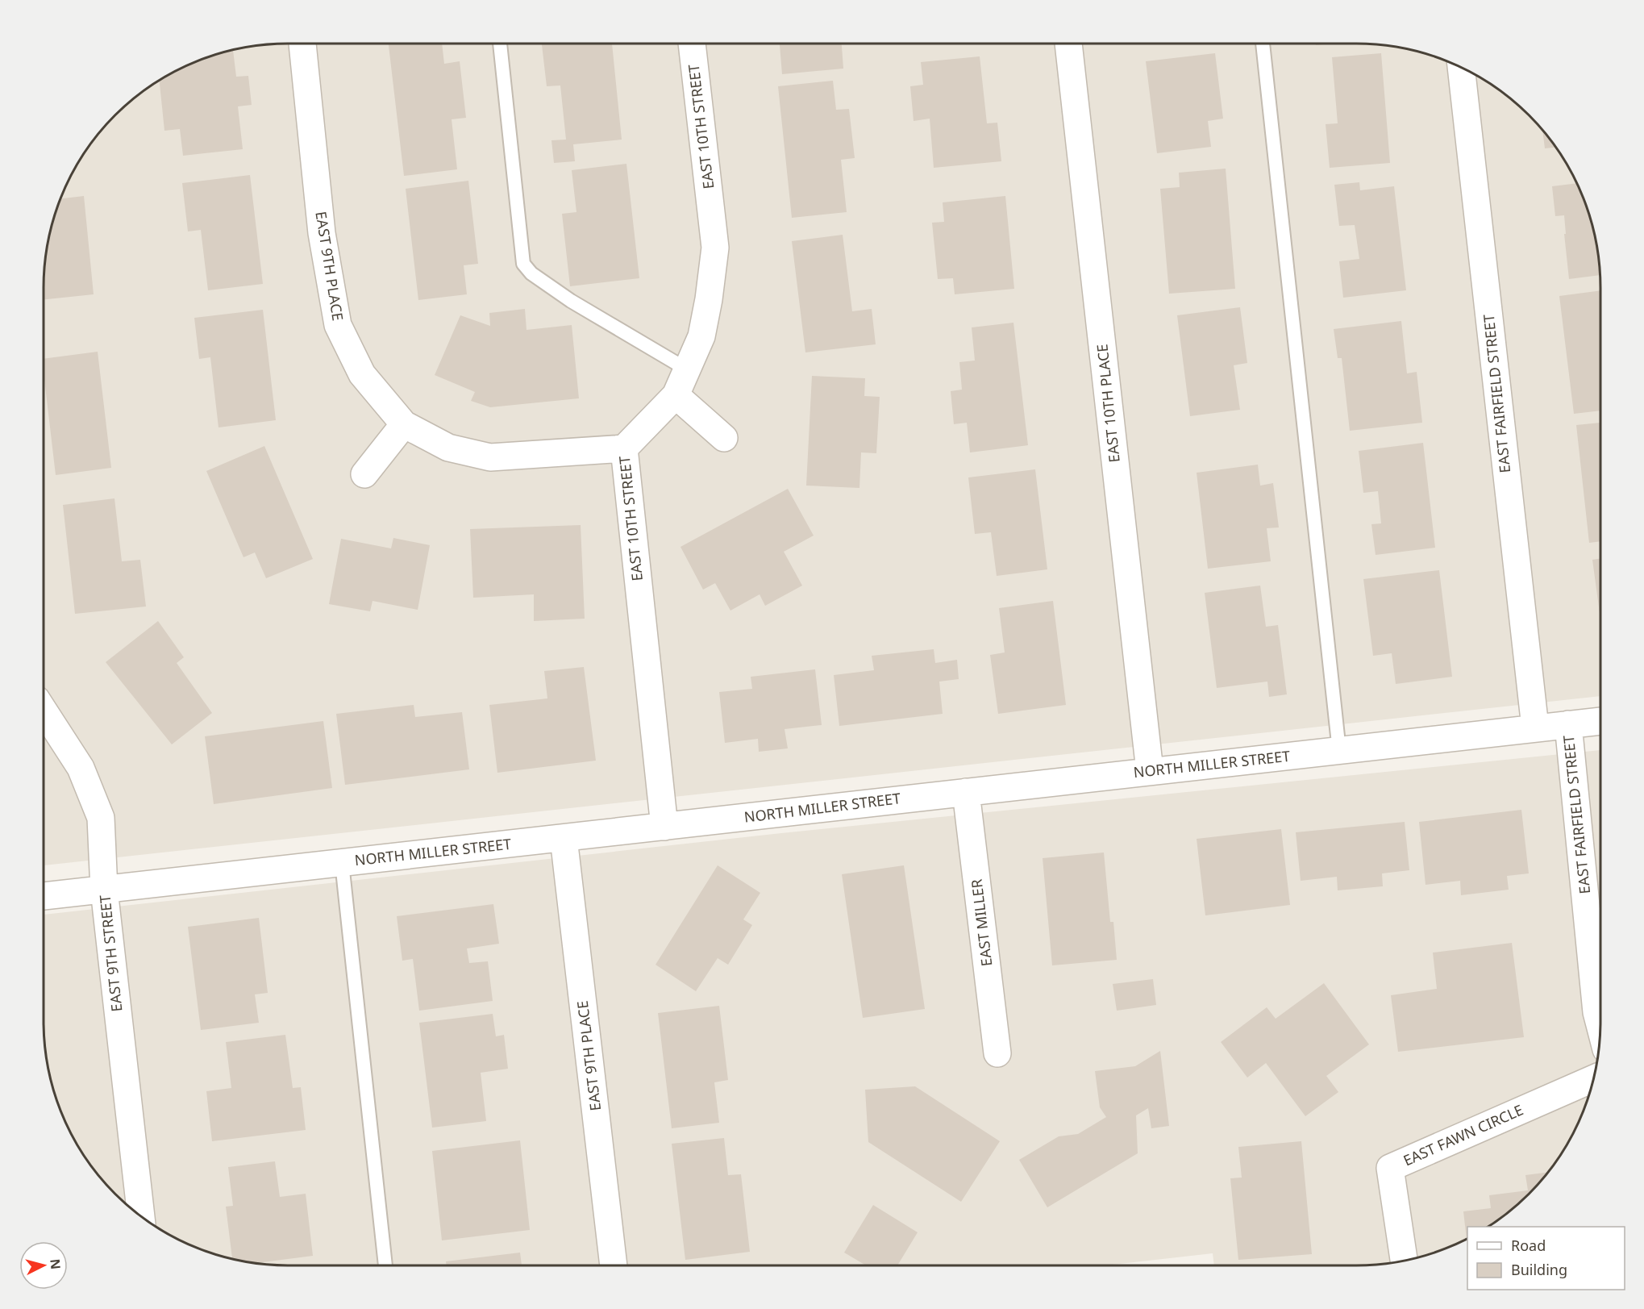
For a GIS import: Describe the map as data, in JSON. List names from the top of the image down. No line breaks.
{"streets":{"street":["EAST 10TH STREET","EAST 9TH PLACE","EAST FAIRFIELD STREET","EAST 10TH PLACE","NORTH MILLER STREET","EAST MILLER","EAST 9TH STREET","EAST FAWN CIRCLE"]},"crossings":[["EAST 10TH STREET","EAST 9TH PLACE"],["EAST 10TH STREET","NORTH MILLER STREET"],["EAST 9TH PLACE","NORTH MILLER STREET"],["EAST FAIRFIELD STREET","NORTH MILLER STREET"],["EAST 10TH PLACE","NORTH MILLER STREET"],["NORTH MILLER STREET","EAST MILLER"],["NORTH MILLER STREET","EAST 9TH STREET"]],"legend":["Road","Building"],"north":"right"}
